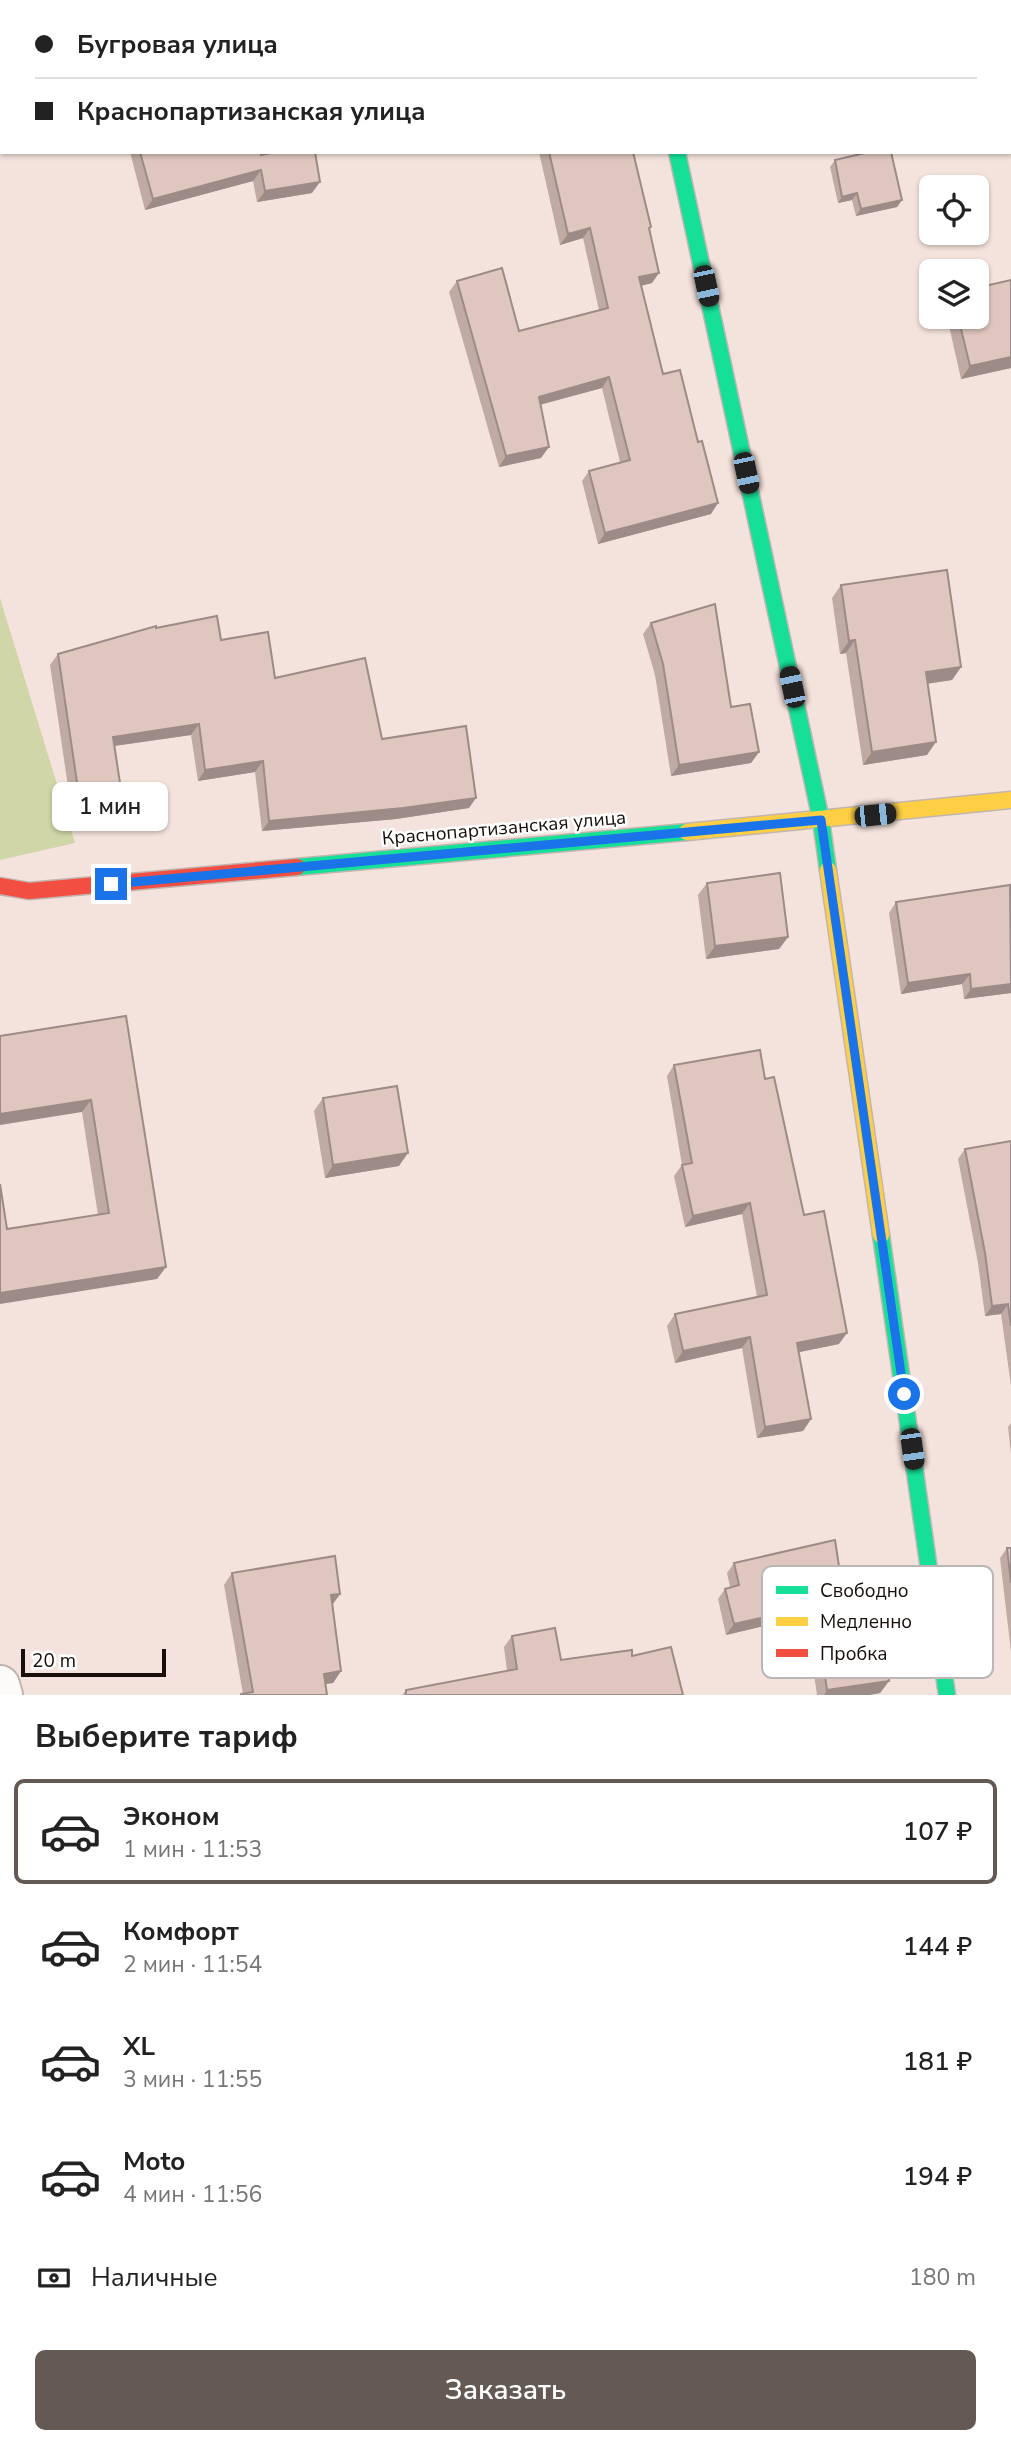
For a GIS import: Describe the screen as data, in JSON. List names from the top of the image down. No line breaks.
{"streets":{"street":["Краснопартизанская улица"]},"legend":["Свободно","Медленно","Пробка"],"scale_bar":"20 m","page":{"banner":["Бугровая улица","Краснопартизанская улица"],"bubble":"1 мин","scale":"20 m","heading":"Выберите тариф","list":[{"name":"Эконом","note":"1 мин · 11:53","value":"107 ₽"},{"name":"Комфорт","note":"2 мин · 11:54","value":"144 ₽"},{"name":"XL","note":"3 мин · 11:55","value":"181 ₽"},{"name":"Moto","note":"4 мин · 11:56","value":"194 ₽"}],"pay":["Наличные","180 m"],"buttons":"Заказать"}}
